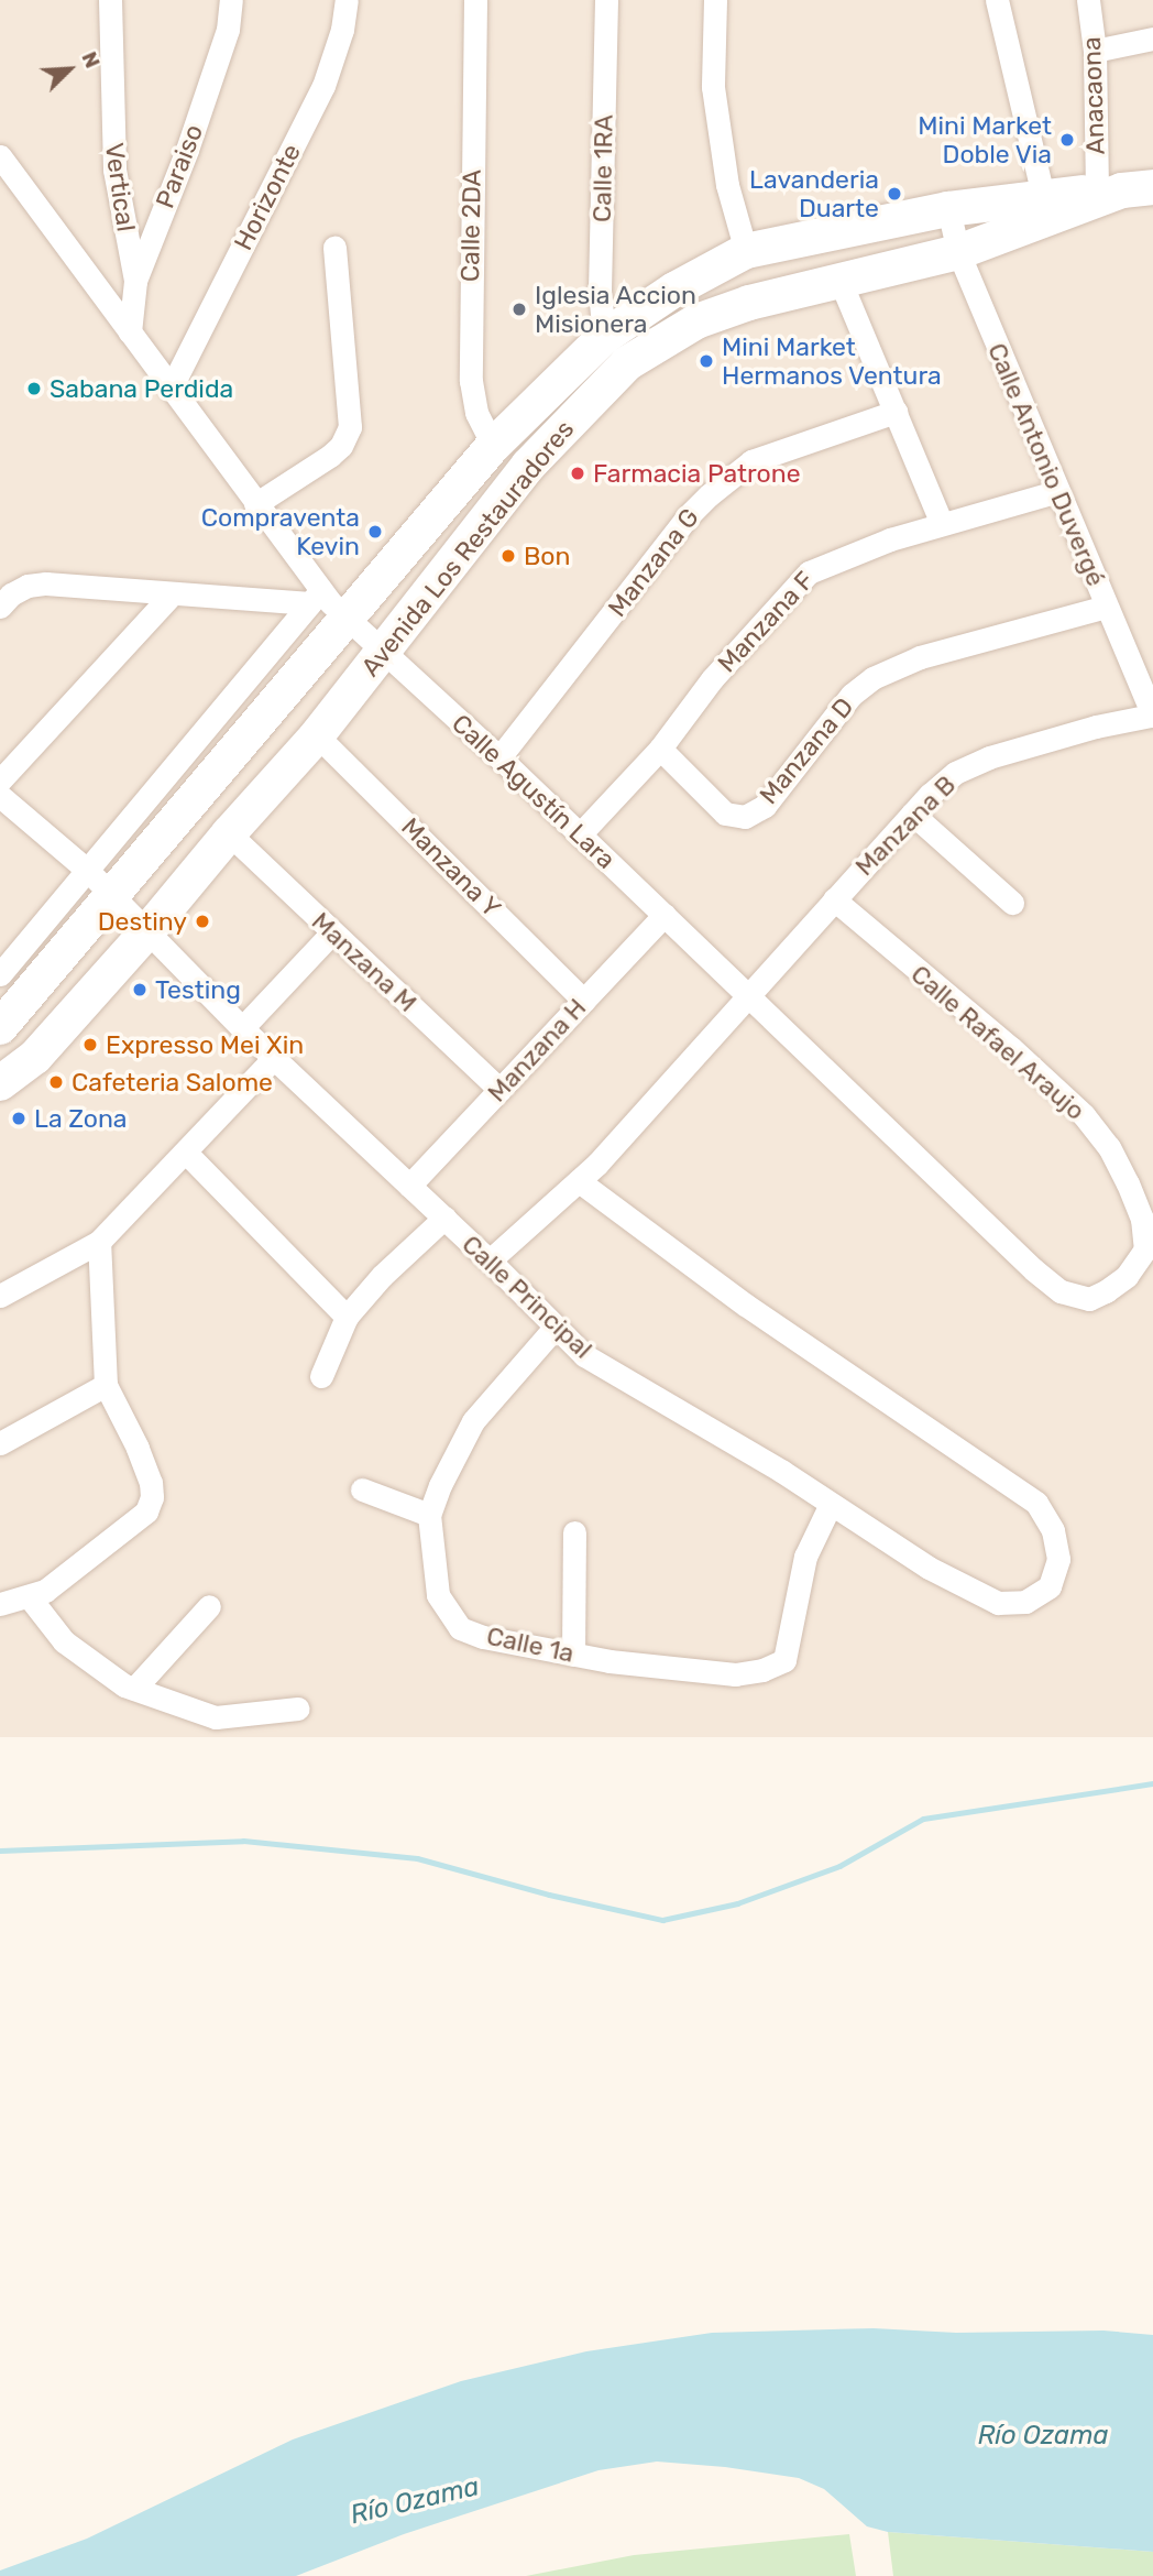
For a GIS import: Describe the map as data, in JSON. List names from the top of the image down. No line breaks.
{"streets":{"street":["Anacaona","Paraiso","Calle 1RA","Vertical","Horizonte","Calle 2DA","Calle Antonio Duvergé","Avenida Los Restauradores","Manzana G","Manzana F","Manzana D","Calle Agustín Lara","Manzana B","Manzana Y","Manzana M","Calle Rafael Araujo","Manzana H","Calle Principal","Calle 1a"]},"crossings":[["Anacaona","Avenida Los Restauradores"],["Paraiso","Vertical"],["Paraiso","Calle Agustín Lara"],["Horizonte","Calle Agustín Lara"],["Calle Antonio Duvergé","Avenida Los Restauradores"],["Calle Antonio Duvergé","Manzana F"],["Calle Antonio Duvergé","Manzana D"],["Calle Antonio Duvergé","Manzana B"],["Avenida Los Restauradores","Calle Agustín Lara"],["Avenida Los Restauradores","Manzana Y"],["Avenida Los Restauradores","Manzana M"],["Avenida Los Restauradores","Calle Principal"],["Manzana G","Calle Agustín Lara"],["Manzana F","Manzana D"],["Manzana F","Calle Agustín Lara"],["Calle Agustín Lara","Manzana B"],["Calle Agustín Lara","Calle Rafael Araujo"],["Calle Agustín Lara","Manzana H"],["Manzana B","Calle Rafael Araujo"],["Manzana B","Calle Principal"],["Manzana Y","Manzana H"],["Manzana M","Manzana H"],["Manzana H","Calle Principal"],["Calle Principal","Calle 1a"]],"water":["Río Ozama"],"places":["Mini Market Doble Via","Lavanderia Duarte","Iglesia Accion Misionera","Mini Market Hermanos Ventura","Sabana Perdida","Farmacia Patrone","Compraventa Kevin","Bon","Destiny","Testing","Expresso Mei Xin","Cafeteria Salome","La Zona"],"north":"top right"}
